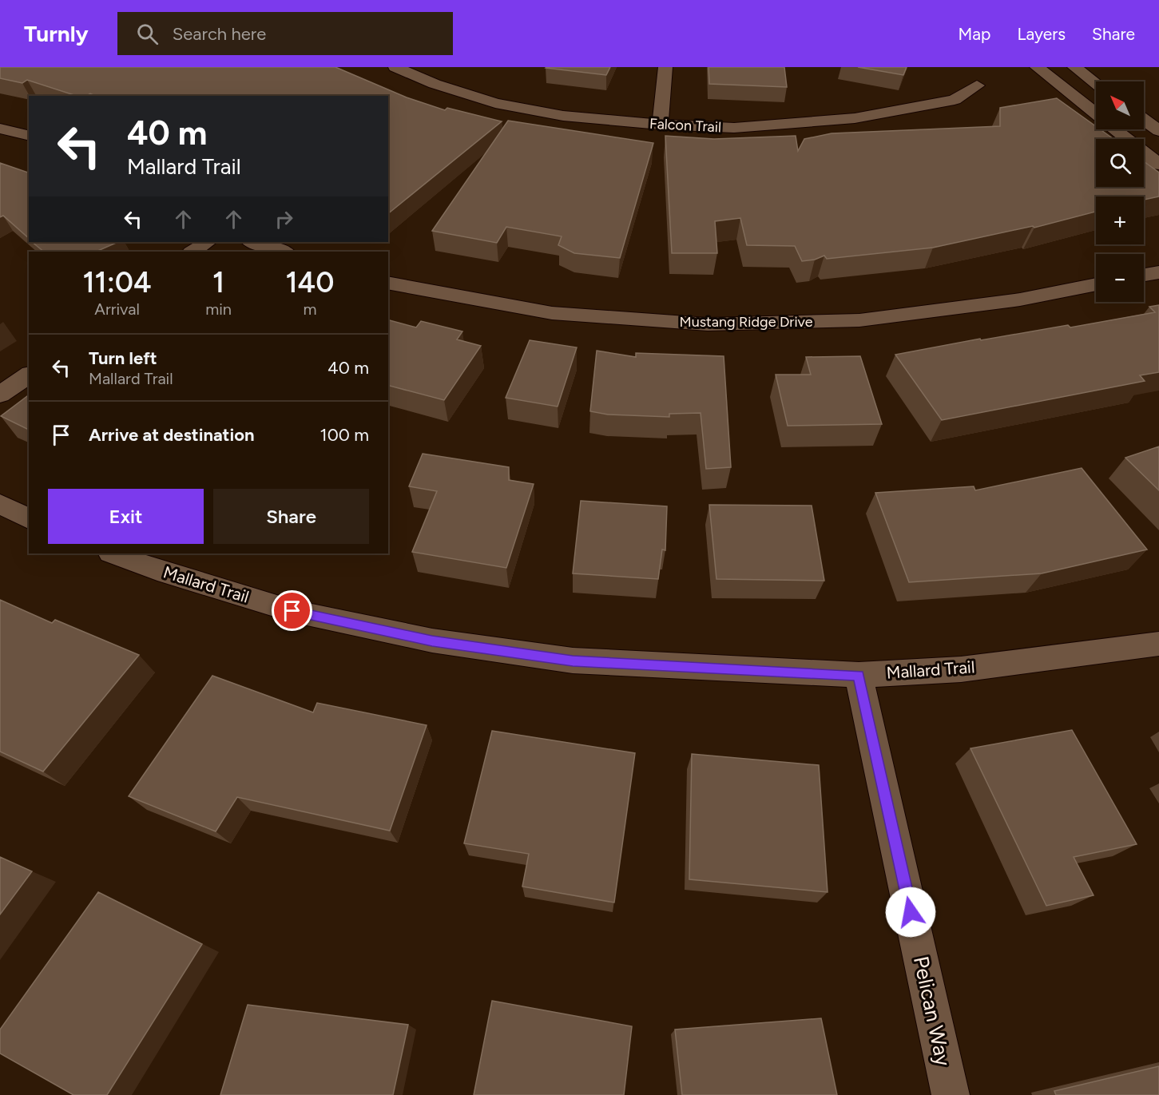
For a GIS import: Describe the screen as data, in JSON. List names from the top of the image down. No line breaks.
{"streets":{"street":["Falcon Trail","Mustang Ridge Drive","Mallard Trail","Pelican Way"]},"crossings":[["Mallard Trail","Pelican Way"]],"north":"top left","page":{"header":"Turnly","search":"Search here","nav":["Map","Layers","Share"],"map_buttons":["+","−"],"turn":["40 m","Mallard Trail"],"eta":["11:04","Arrival","1","min","140","m"],"list":[{"name":"Turn left","note":"Mallard Trail","value":"40 m"},{"name":"Arrive at destination","value":"100 m"}],"buttons":["Exit","Share"]}}
